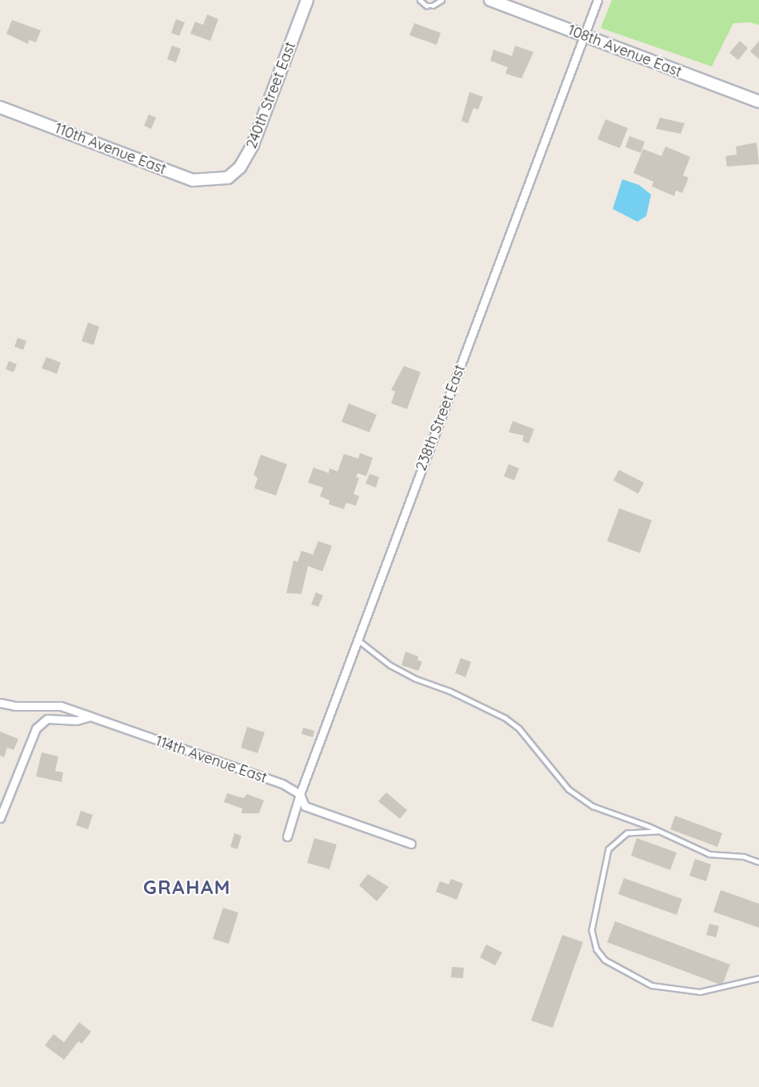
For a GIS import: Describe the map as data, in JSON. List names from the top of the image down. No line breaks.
{"streets":{"street":["108th Avenue East","240th Street East","110th Avenue East","238th Street East","114th Avenue East"]},"crossings":[["108th Avenue East","238th Street East"],["240th Street East","110th Avenue East"],["238th Street East","114th Avenue East"]],"districts":["GRAHAM"]}
